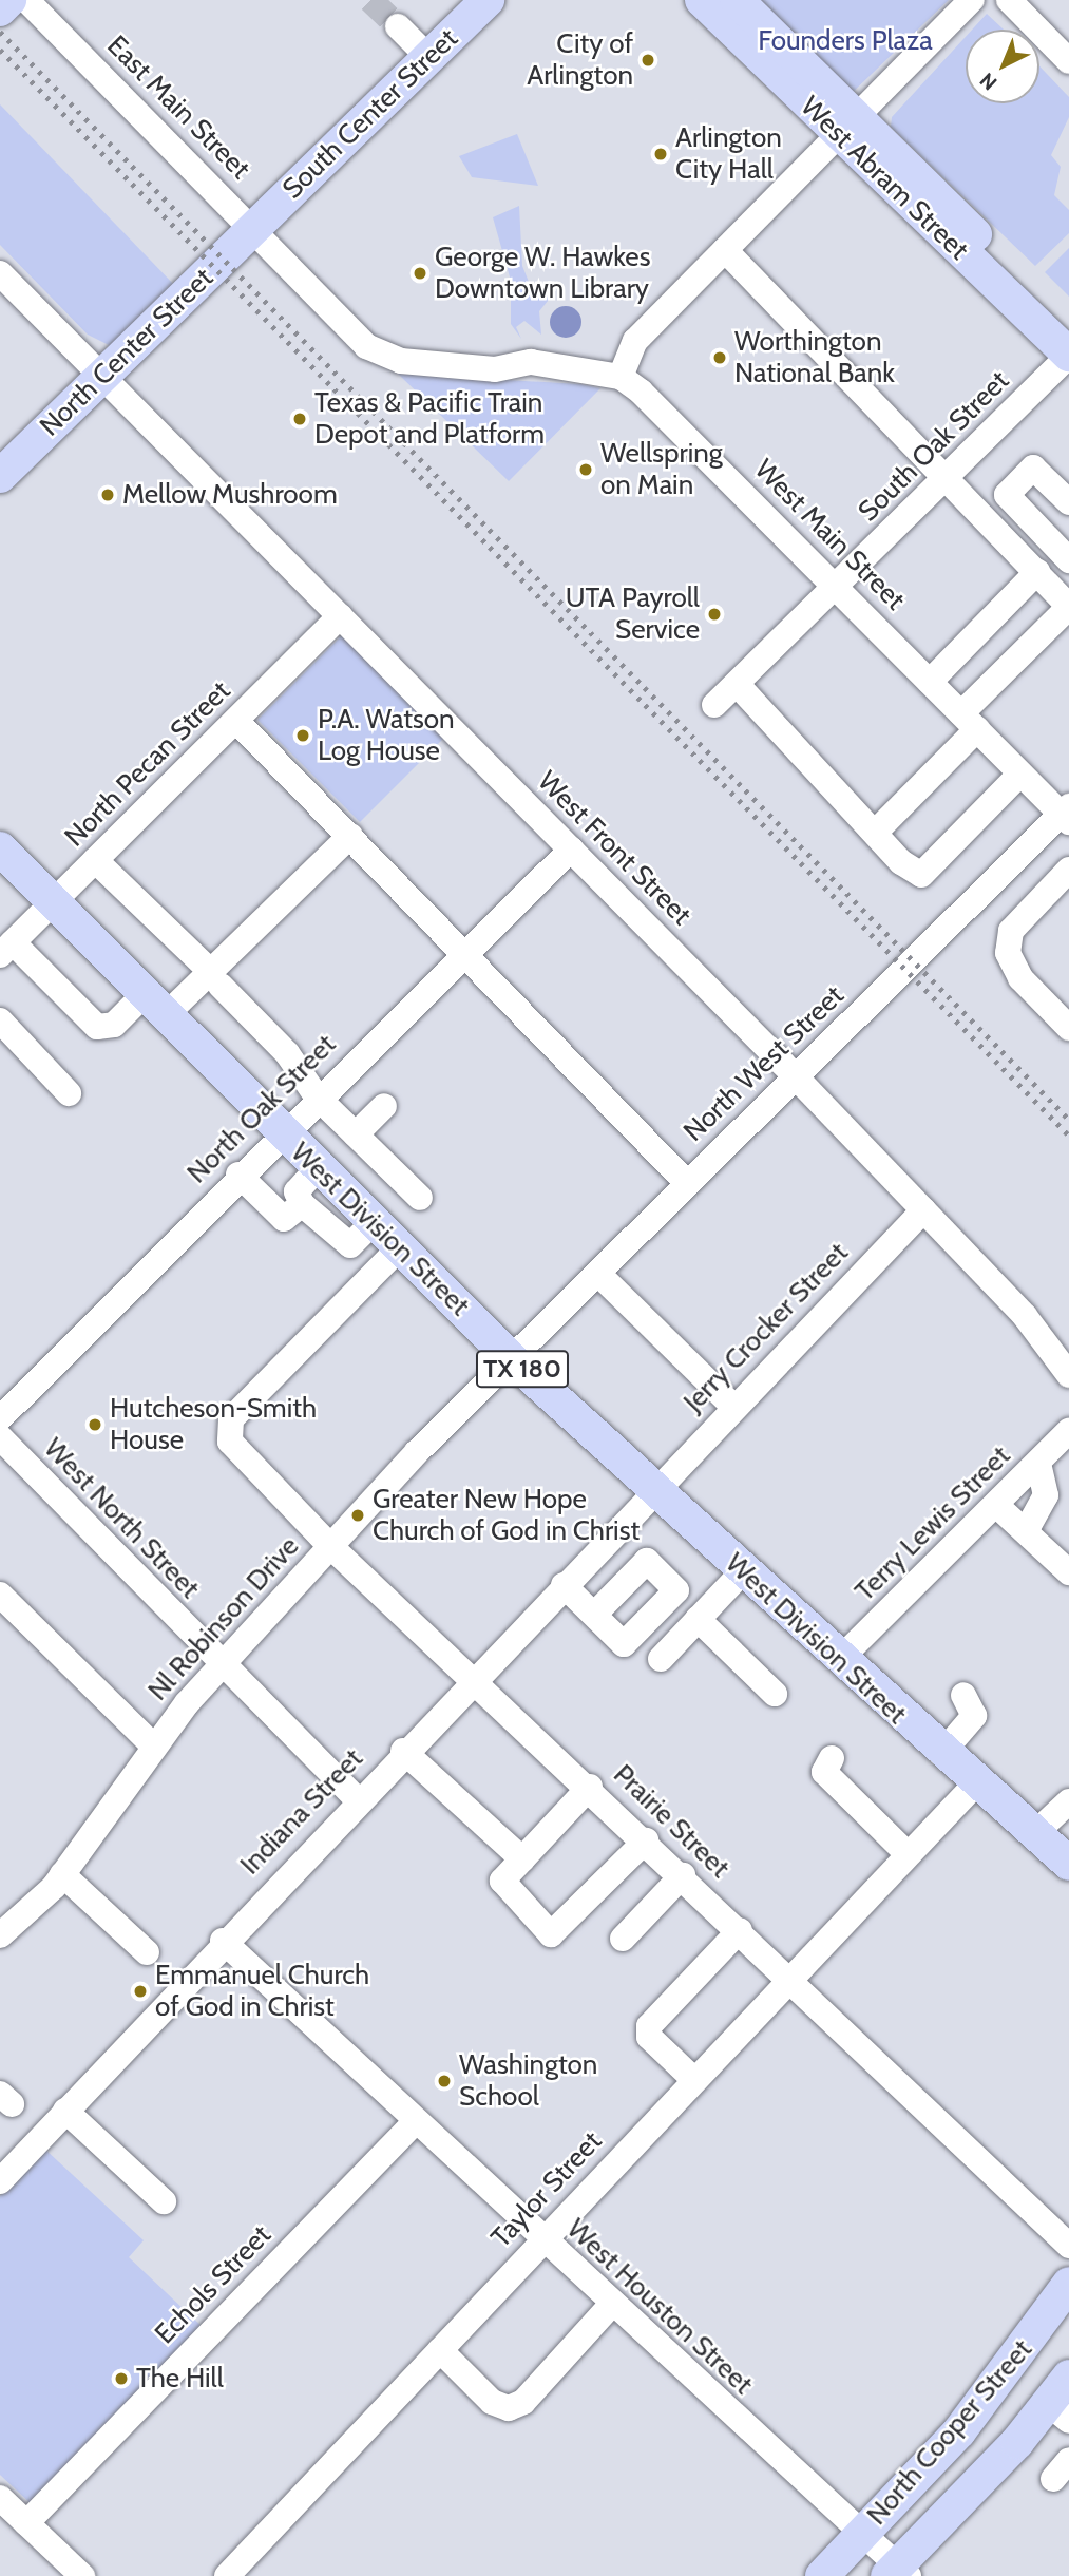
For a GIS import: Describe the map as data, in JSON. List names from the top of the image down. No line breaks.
{"streets":{"main road":["South Center Street","West Abram Street","North Center Street","West Division Street","TX 180","North Cooper Street"],"street":["East Main Street","South Oak Street","West Main Street","North Pecan Street","West Front Street","North West Street","North Oak Street","Jerry Crocker Street","West North Street","Terry Lewis Street","Nl Robinson Drive","Indiana Street","Prairie Street","Taylor Street","Echols Street","West Houston Street"]},"crossings":[["East Main Street","South Center Street"],["East Main Street","North Center Street"],["East Main Street","West Main Street"],["South Center Street","North Center Street"],["South Center Street","West Main Street"],["West Abram Street","South Oak Street"],["North Center Street","West Main Street"],["North Center Street","West Front Street"],["South Oak Street","West Main Street"],["West Main Street","North West Street"],["North Pecan Street","West Front Street"],["North Pecan Street","West Division Street"],["West Front Street","North West Street"],["West Front Street","North Oak Street"],["West Front Street","Jerry Crocker Street"],["North West Street","West Division Street"],["North West Street","Nl Robinson Drive"],["North Oak Street","West Division Street"],["West Division Street","Jerry Crocker Street"],["West Division Street","Terry Lewis Street"],["West Division Street","Nl Robinson Drive"],["West Division Street","Indiana Street"],["West Division Street","Prairie Street"],["West Division Street","Taylor Street"],["Jerry Crocker Street","Indiana Street"],["West North Street","Nl Robinson Drive"],["West North Street","Indiana Street"],["Nl Robinson Drive","Prairie Street"],["Indiana Street","Prairie Street"],["Indiana Street","West Houston Street"],["Prairie Street","Taylor Street"],["Taylor Street","West Houston Street"],["Echols Street","West Houston Street"],["West Houston Street","North Cooper Street"]],"parks":["Founders Plaza"],"places":["City of Arlington","Arlington City Hall","George W. Hawkes Downtown Library","Worthington National Bank","Texas & Pacific Train Depot and Platform","Wellspring on Main","Mellow Mushroom","UTA Payroll Service","P.A. Watson Log House","Hutcheson-Smith House","Greater New Hope Church of God in Christ","Emmanuel Church of God in Christ","Washington School","The Hill"],"north":"bottom left"}
